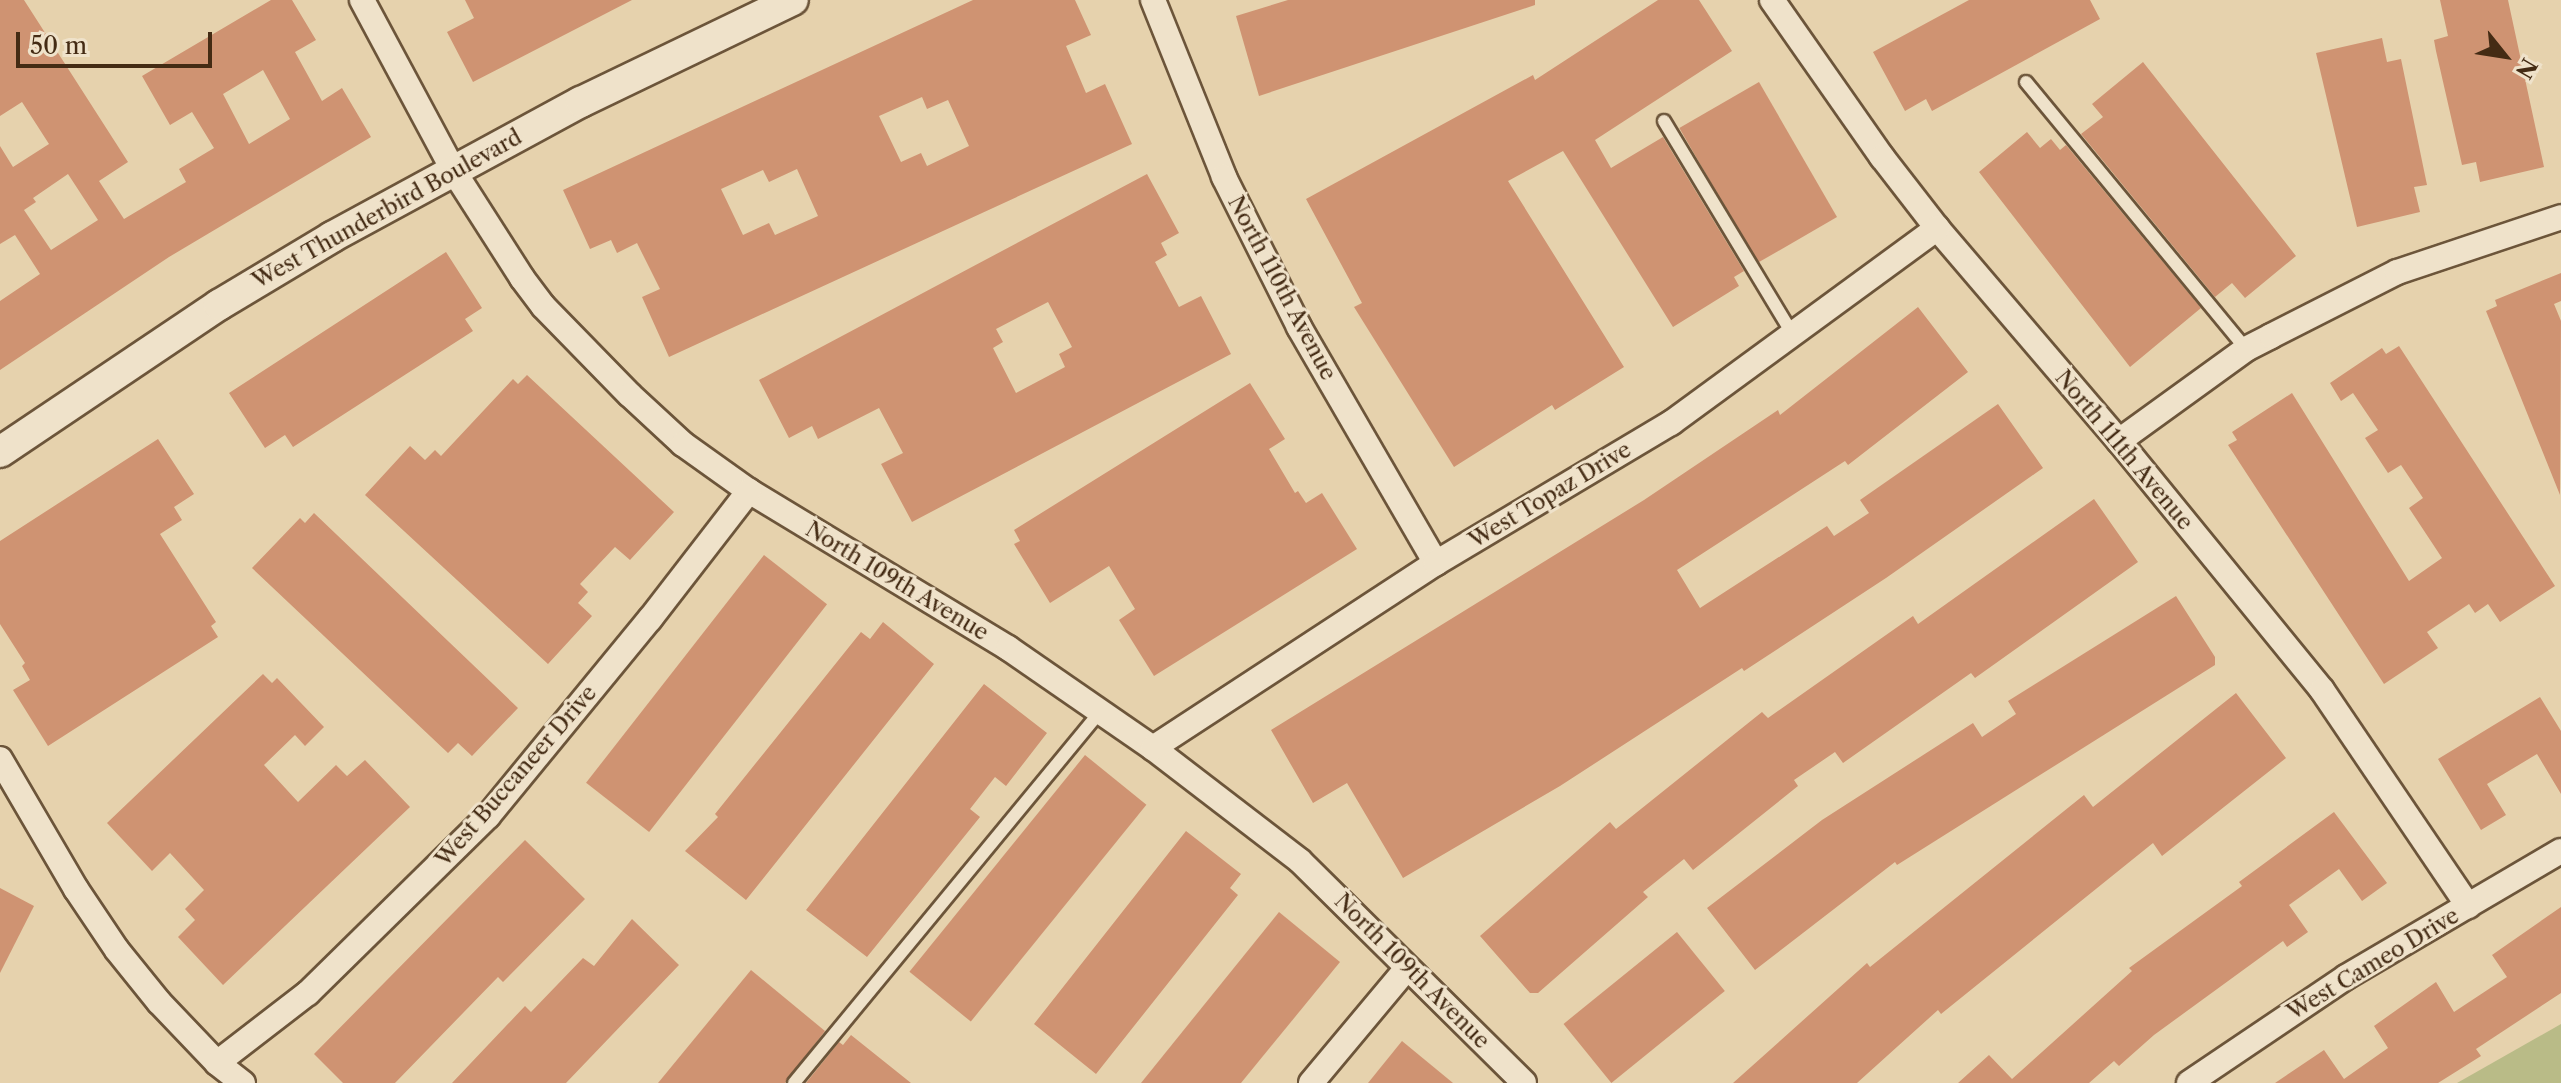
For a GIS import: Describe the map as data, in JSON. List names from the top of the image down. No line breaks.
{"streets":{"street":["West Thunderbird Boulevard","North 110th Avenue","North 111th Avenue","West Topaz Drive","North 109th Avenue","West Buccaneer Drive","West Cameo Drive"]},"crossings":[["West Thunderbird Boulevard","North 109th Avenue"],["North 110th Avenue","West Topaz Drive"],["North 111th Avenue","West Topaz Drive"],["North 111th Avenue","West Cameo Drive"],["West Topaz Drive","North 109th Avenue"],["North 109th Avenue","West Buccaneer Drive"]],"scale_bar":"50 m","north":"bottom right"}
